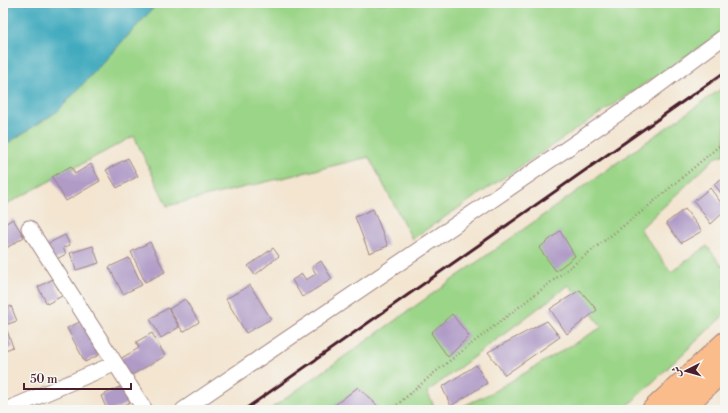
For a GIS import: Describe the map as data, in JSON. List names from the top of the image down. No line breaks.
{"scale_bar":"50 m","north":"left"}
